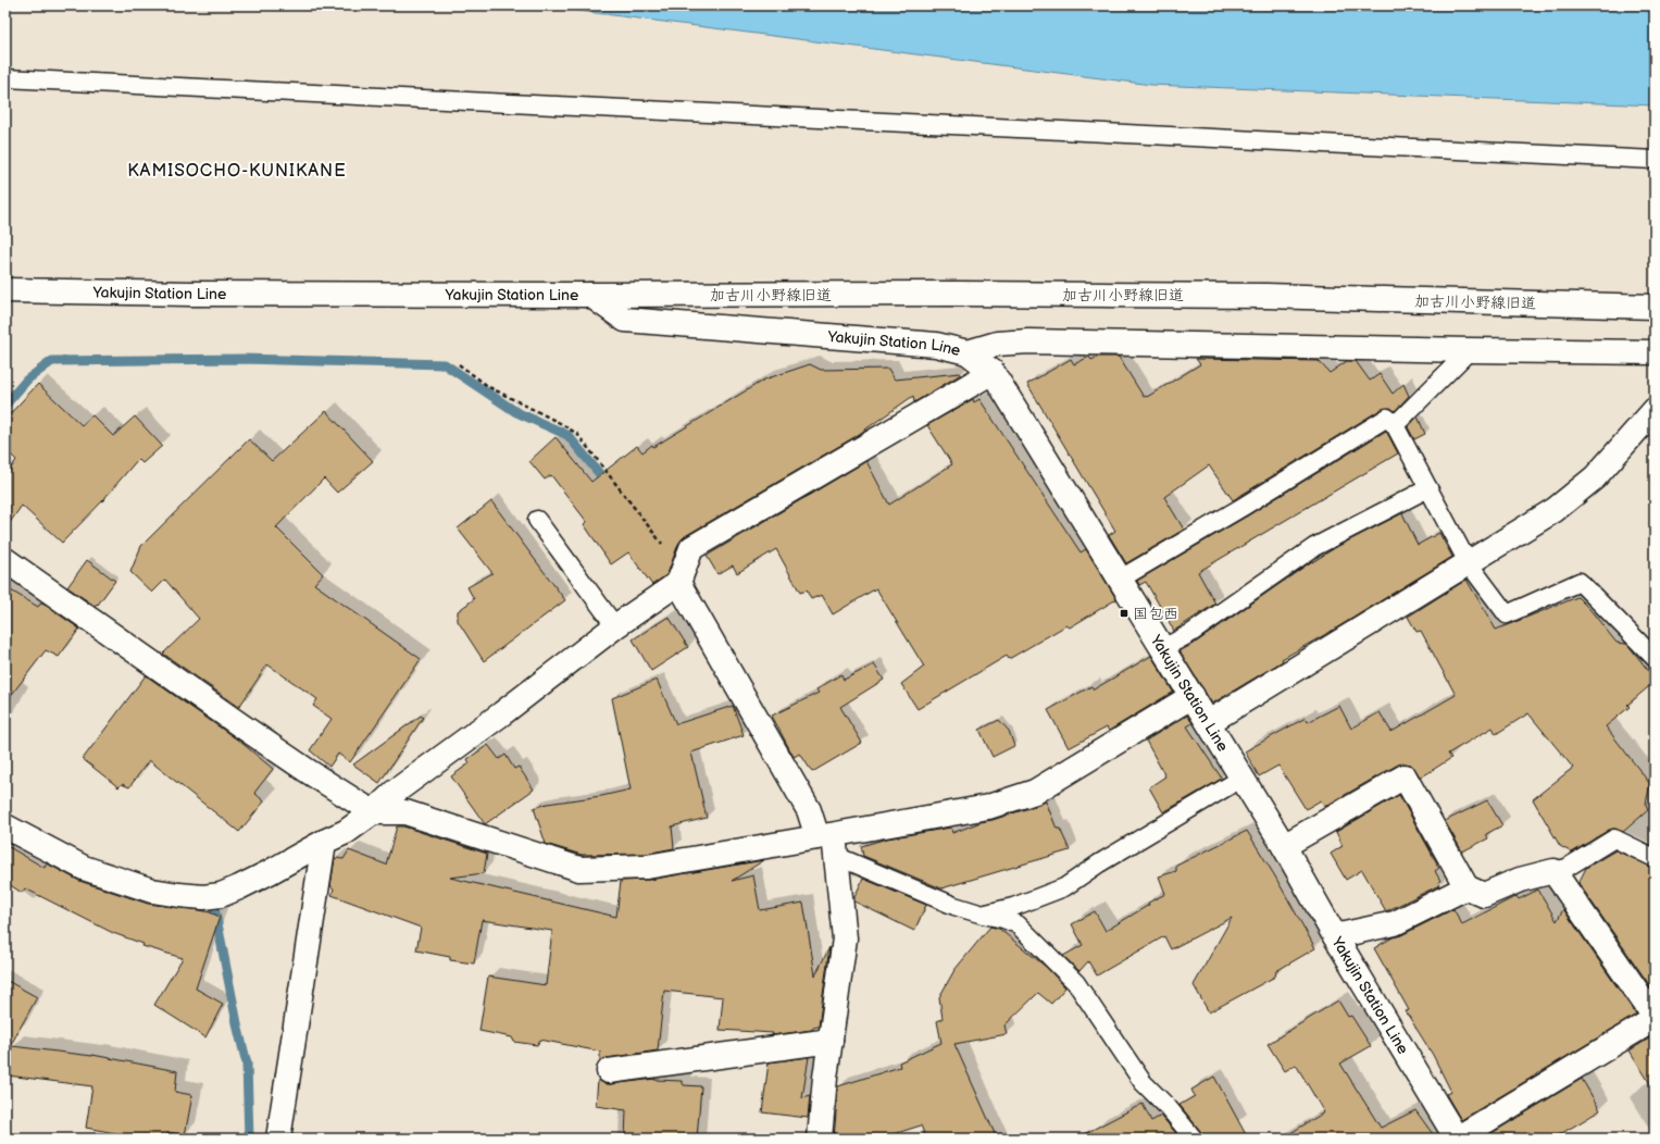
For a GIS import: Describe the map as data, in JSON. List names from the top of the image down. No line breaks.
{"streets":{"street":["Yakujin Station Line","加古川小野線旧道"]},"crossings":[["Yakujin Station Line","加古川小野線旧道"]],"districts":["KAMISOCHO-KUNIKANE"],"places":{"transit":["国包西"]}}
